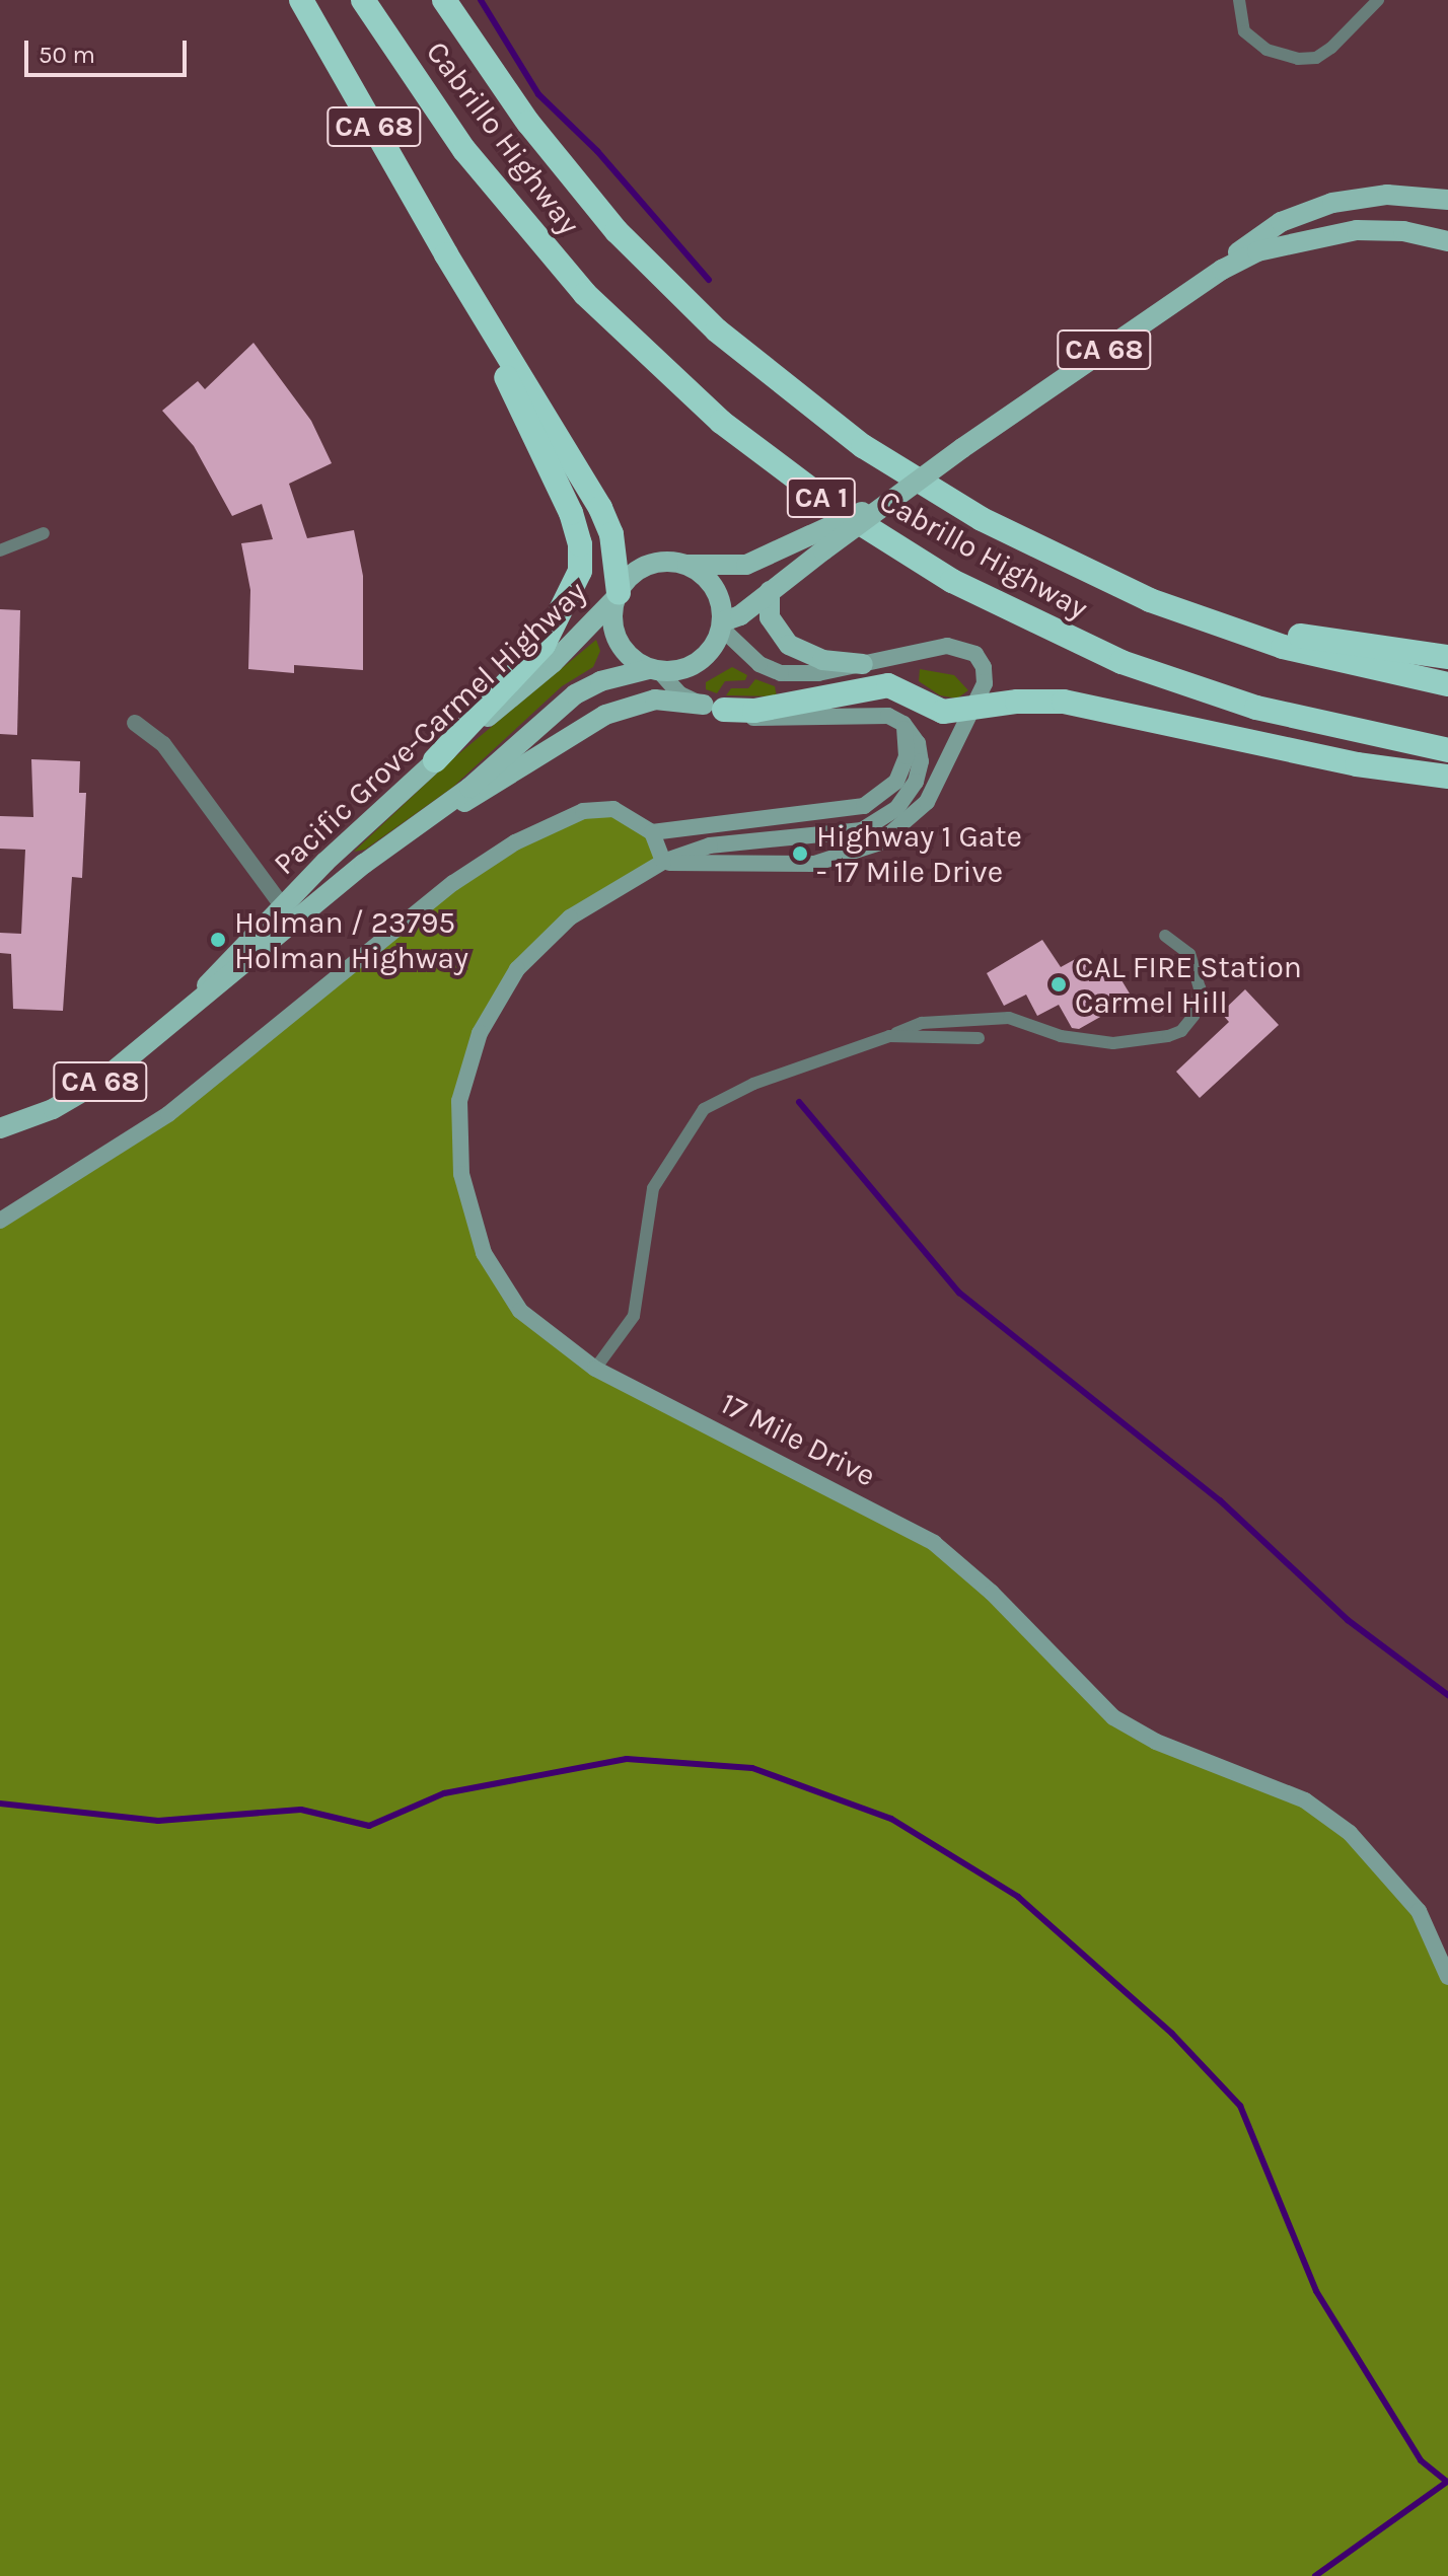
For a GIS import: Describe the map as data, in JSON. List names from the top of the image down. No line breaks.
{"streets":{"highway":["CA 68","Cabrillo Highway","CA 1"],"main road":["Pacific Grove-Carmel Highway","17 Mile Drive"]},"crossings":[["CA 68","Pacific Grove-Carmel Highway"]],"places":["Highway 1 Gate - 17 Mile Drive","Holman / 23795 Holman Highway","CAL FIRE Station Carmel Hill"],"scale_bar":"50 m"}
